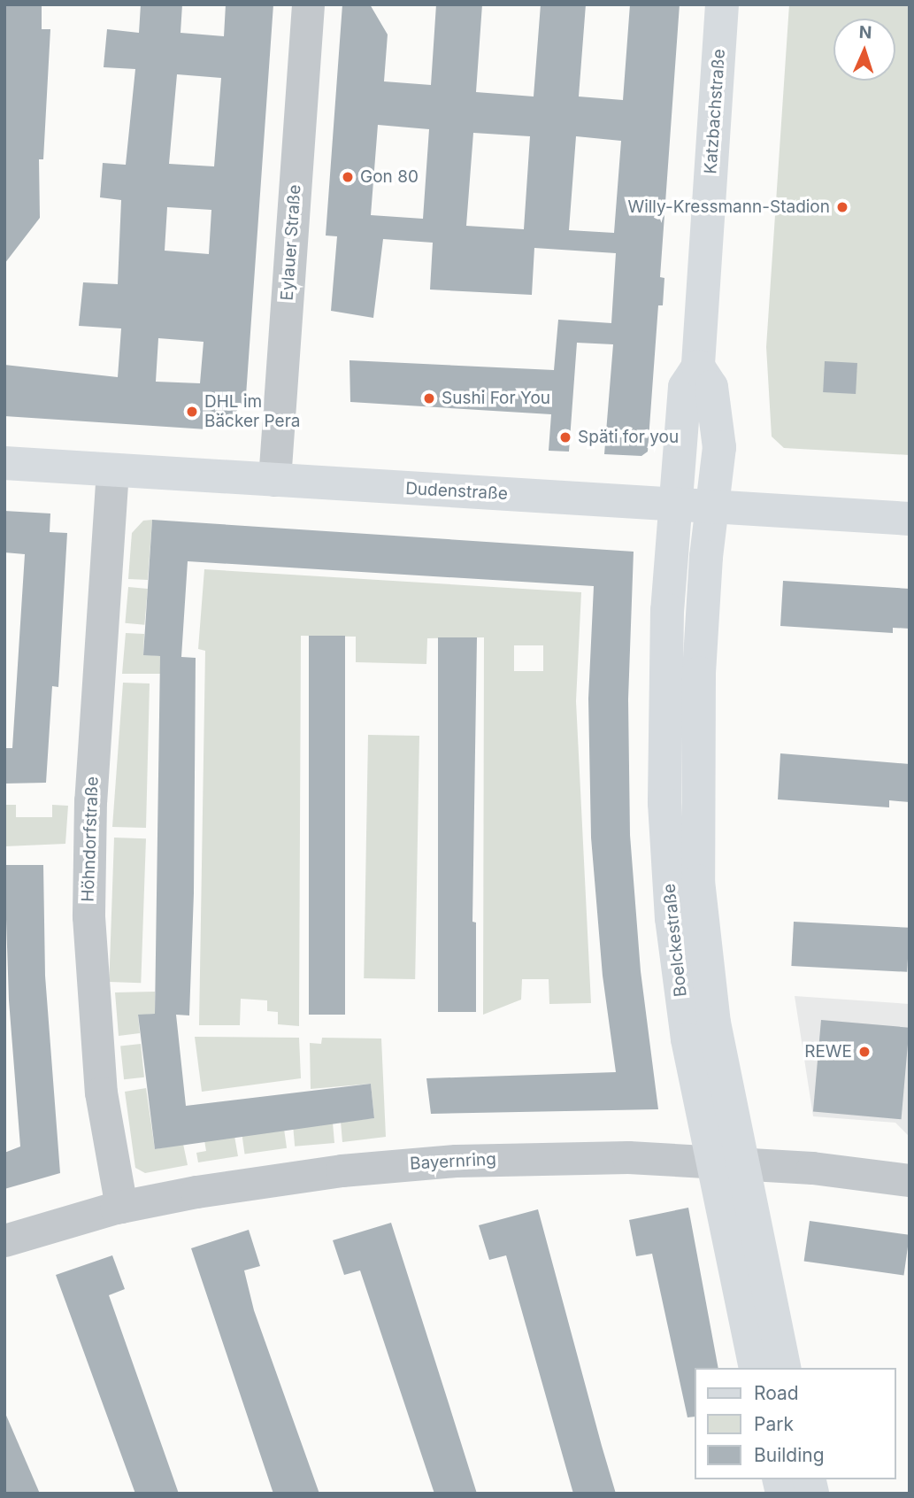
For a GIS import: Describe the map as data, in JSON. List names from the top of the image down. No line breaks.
{"streets":{"main road":["Katzbachstraße","Dudenstraße","Boelckestraße"],"street":["Eylauer Straße","Höhndorfstraße","Bayernring"]},"crossings":[["Katzbachstraße","Dudenstraße"],["Katzbachstraße","Boelckestraße"],["Eylauer Straße","Dudenstraße"],["Dudenstraße","Höhndorfstraße"],["Dudenstraße","Boelckestraße"],["Höhndorfstraße","Bayernring"],["Boelckestraße","Bayernring"]],"places":["Gon 80","Willy-Kressmann-Stadion","Sushi For You","DHL im Bäcker Pera","Späti for you","REWE"],"legend":["Road","Park","Building"],"north":"top"}
